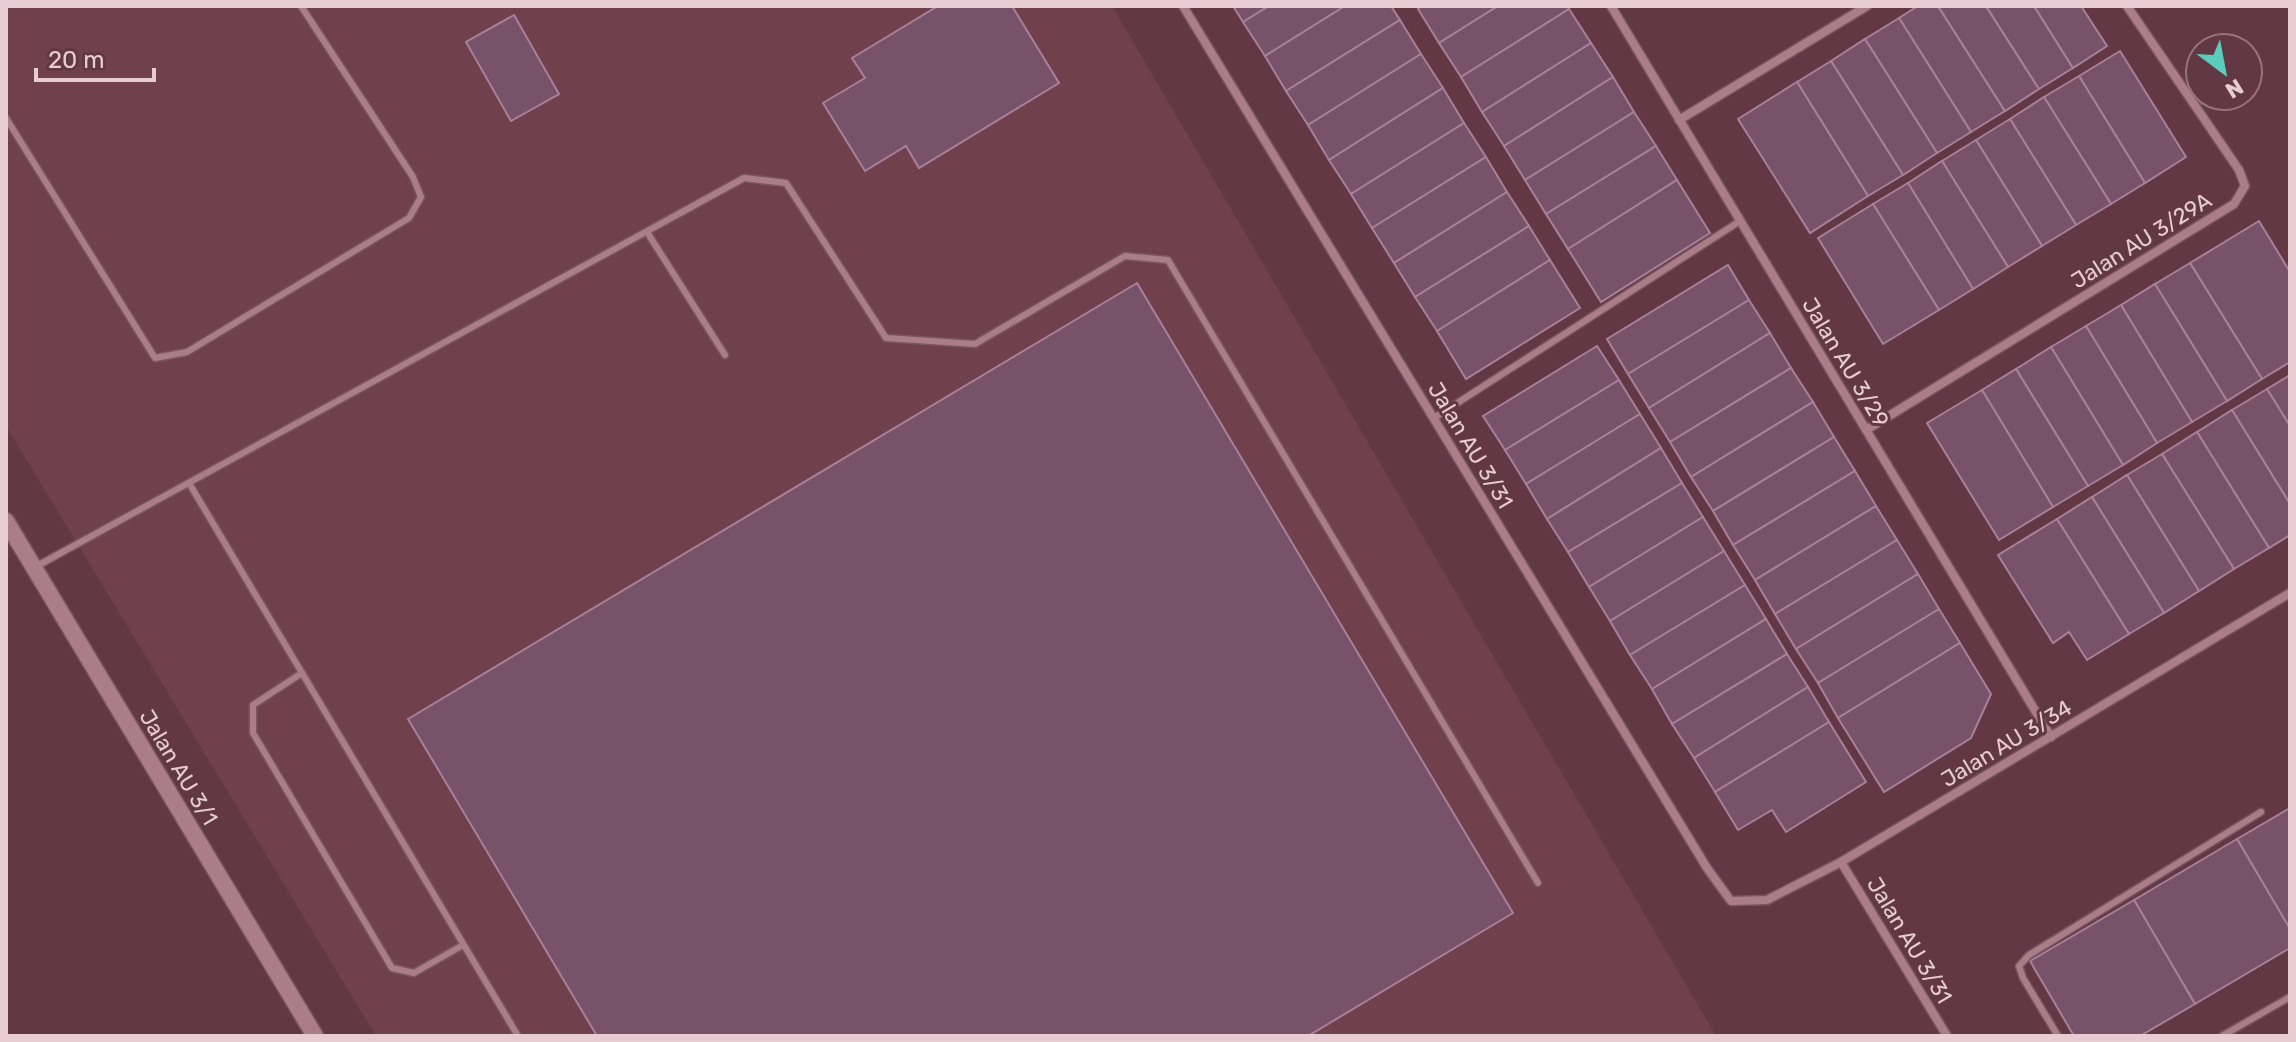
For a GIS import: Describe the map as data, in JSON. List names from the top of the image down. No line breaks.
{"streets":{"main road":["Jalan AU 3/1"],"street":["Jalan AU 3/29A","Jalan AU 3/29","Jalan AU 3/31","Jalan AU 3/34"]},"crossings":[["Jalan AU 3/29A","Jalan AU 3/29"],["Jalan AU 3/29","Jalan AU 3/34"],["Jalan AU 3/31","Jalan AU 3/34"]],"scale_bar":"20 m","north":"bottom right"}
